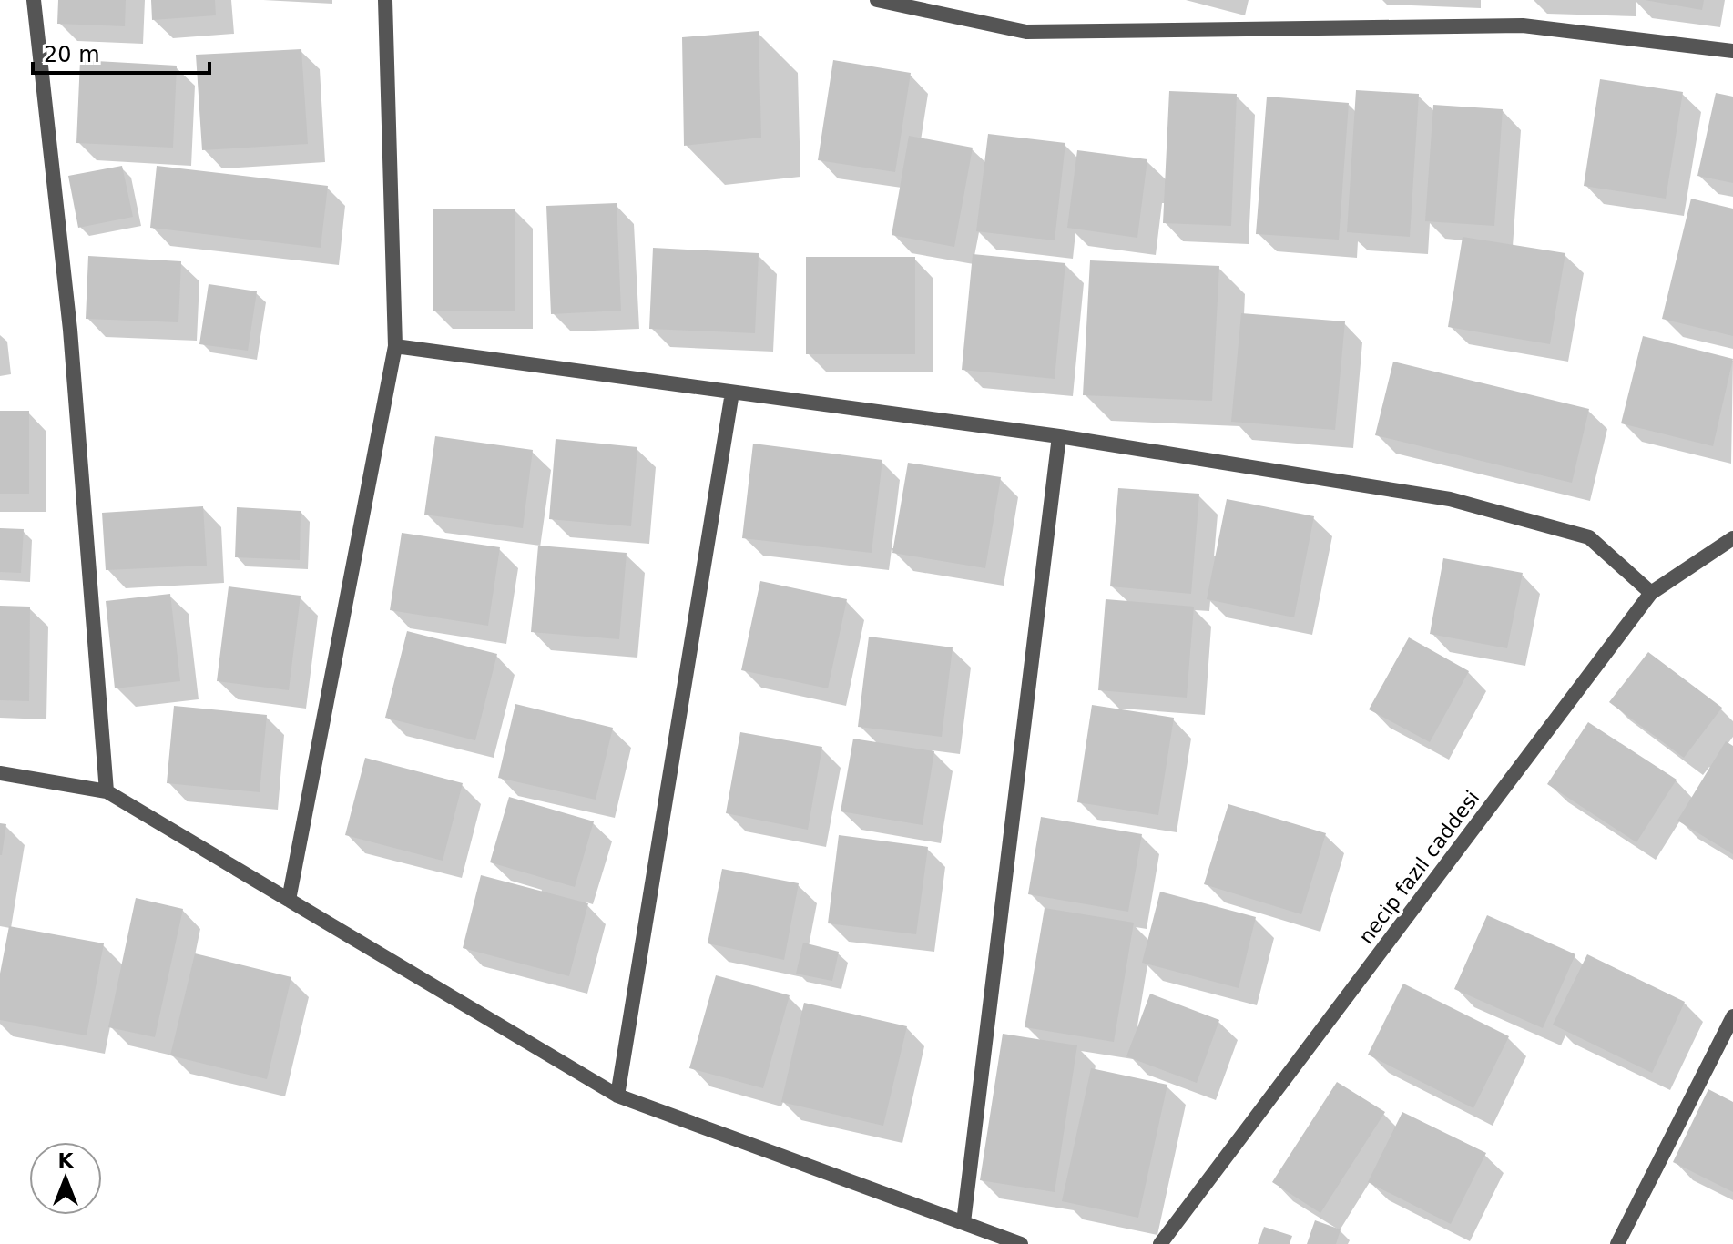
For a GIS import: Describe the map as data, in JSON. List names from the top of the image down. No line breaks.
{"streets":{"street":["necip fazıl caddesi"]},"scale_bar":"20 m","north":"top"}
